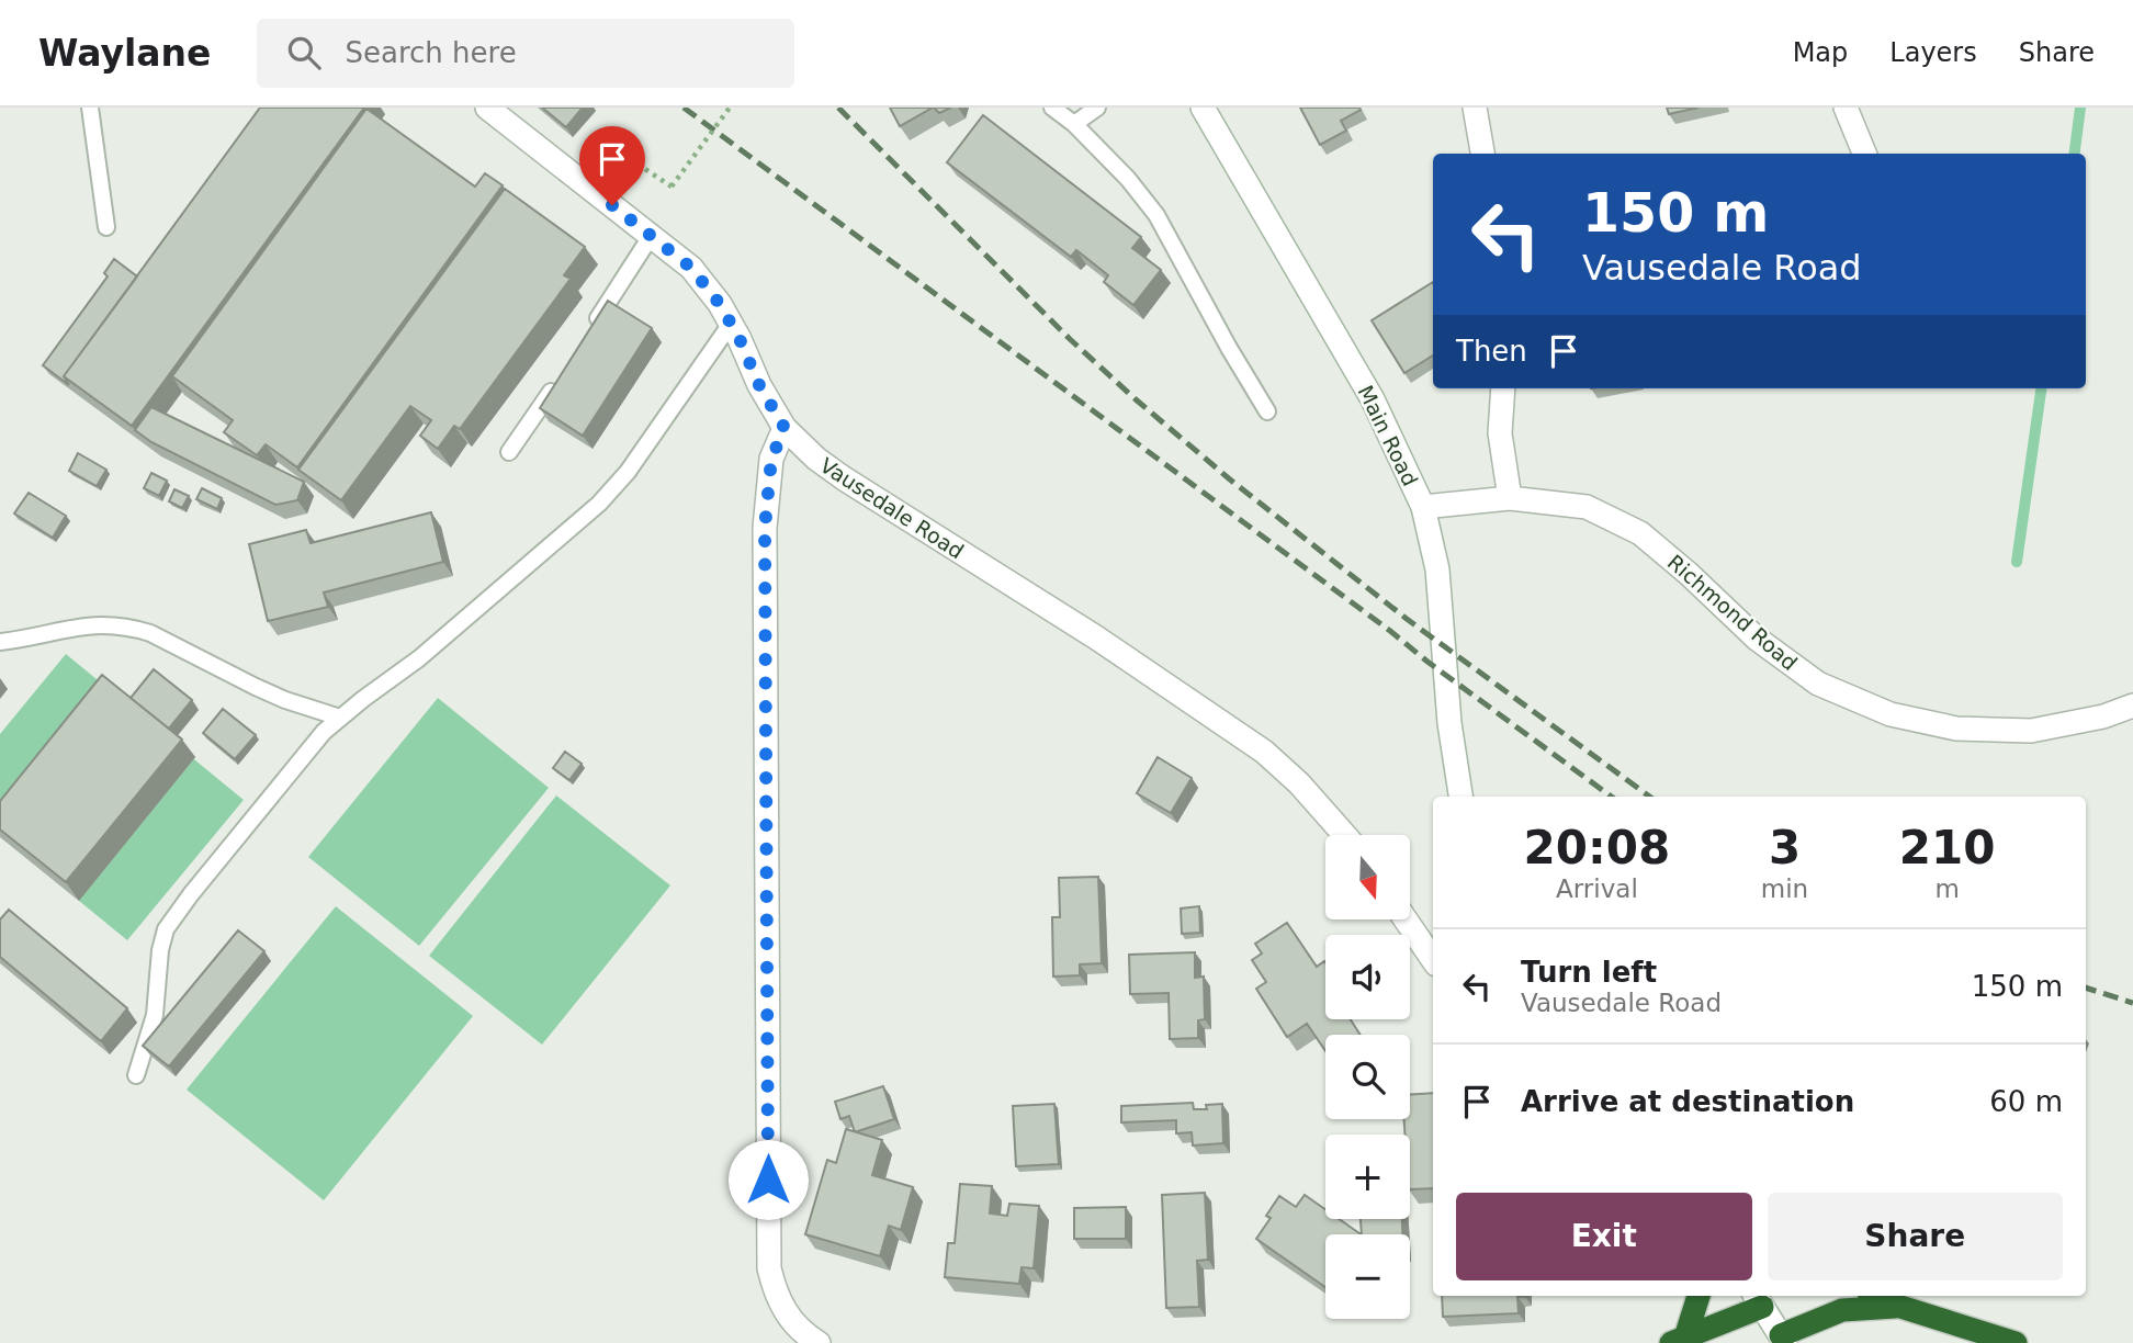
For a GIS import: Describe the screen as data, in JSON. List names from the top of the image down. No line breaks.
{"streets":{"street":["Main Road","Vausedale Road","Richmond Road"]},"crossings":[["Main Road","Richmond Road"]],"north":"bottom","page":{"header":"Waylane","search":"Search here","nav":["Map","Layers","Share"],"turn":["150 m","Vausedale Road"],"then":"Then","eta":["20:08","Arrival","3","min","210","m"],"map_buttons":["+","−"],"list":[{"name":"Turn left","note":"Vausedale Road","value":"150 m"},{"name":"Arrive at destination","value":"60 m"}],"buttons":["Exit","Share"]}}
